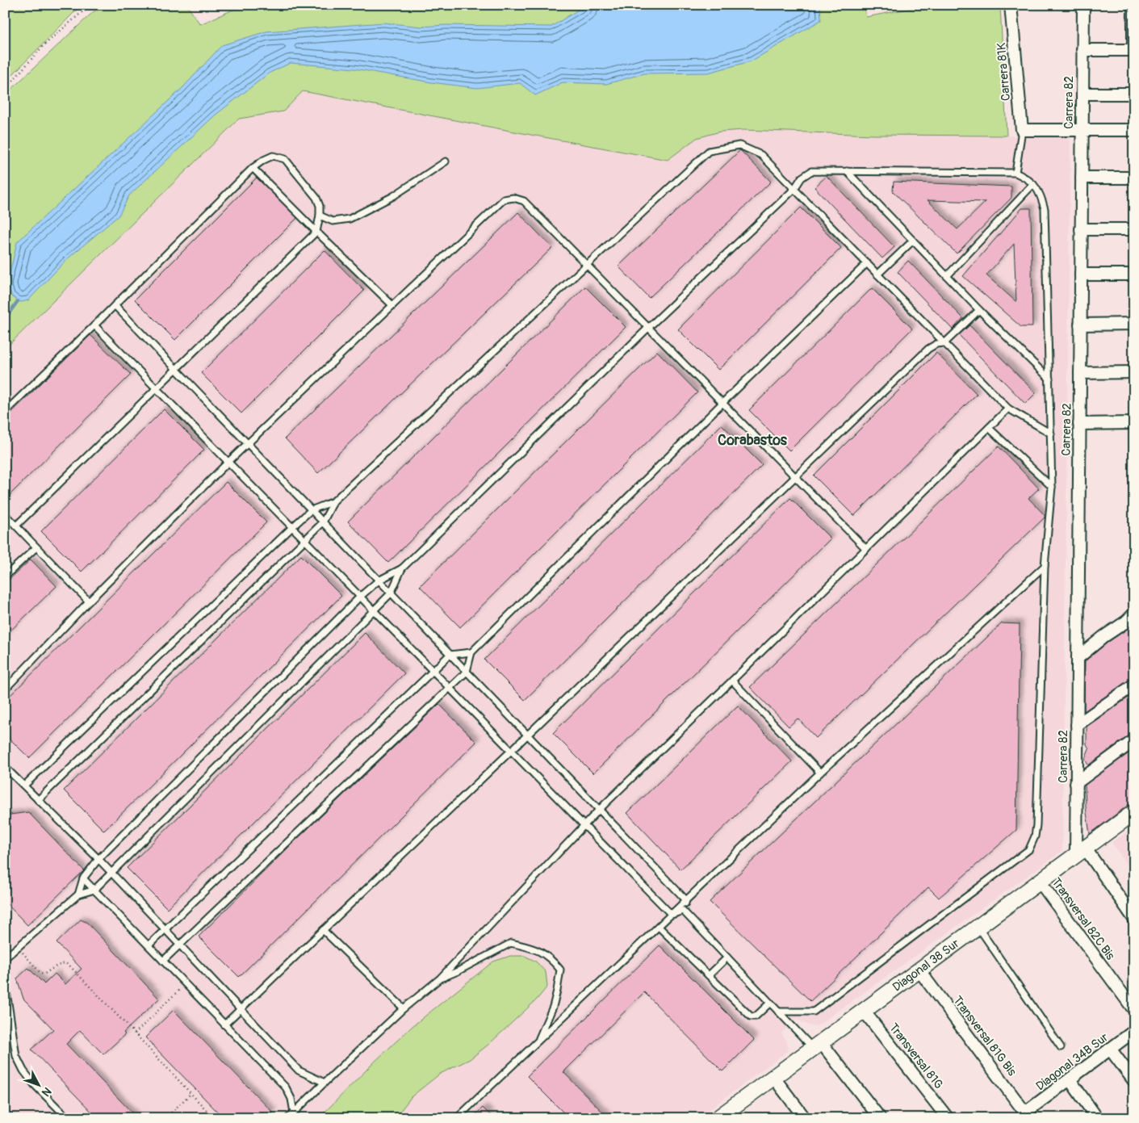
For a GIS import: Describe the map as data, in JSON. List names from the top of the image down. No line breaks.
{"streets":{"street":["Carrera 81K","Carrera 82","Transversal 82C Bis","Diagonal 38 Sur","Transversal 81G Bis","Transversal 81G","Diagonal 34B Sur"]},"crossings":[["Carrera 82","Diagonal 38 Sur"],["Transversal 82C Bis","Diagonal 38 Sur"],["Diagonal 38 Sur","Transversal 81G Bis"],["Diagonal 38 Sur","Transversal 81G"],["Transversal 81G Bis","Diagonal 34B Sur"]],"districts":["Corabastos"],"north":"bottom right"}
